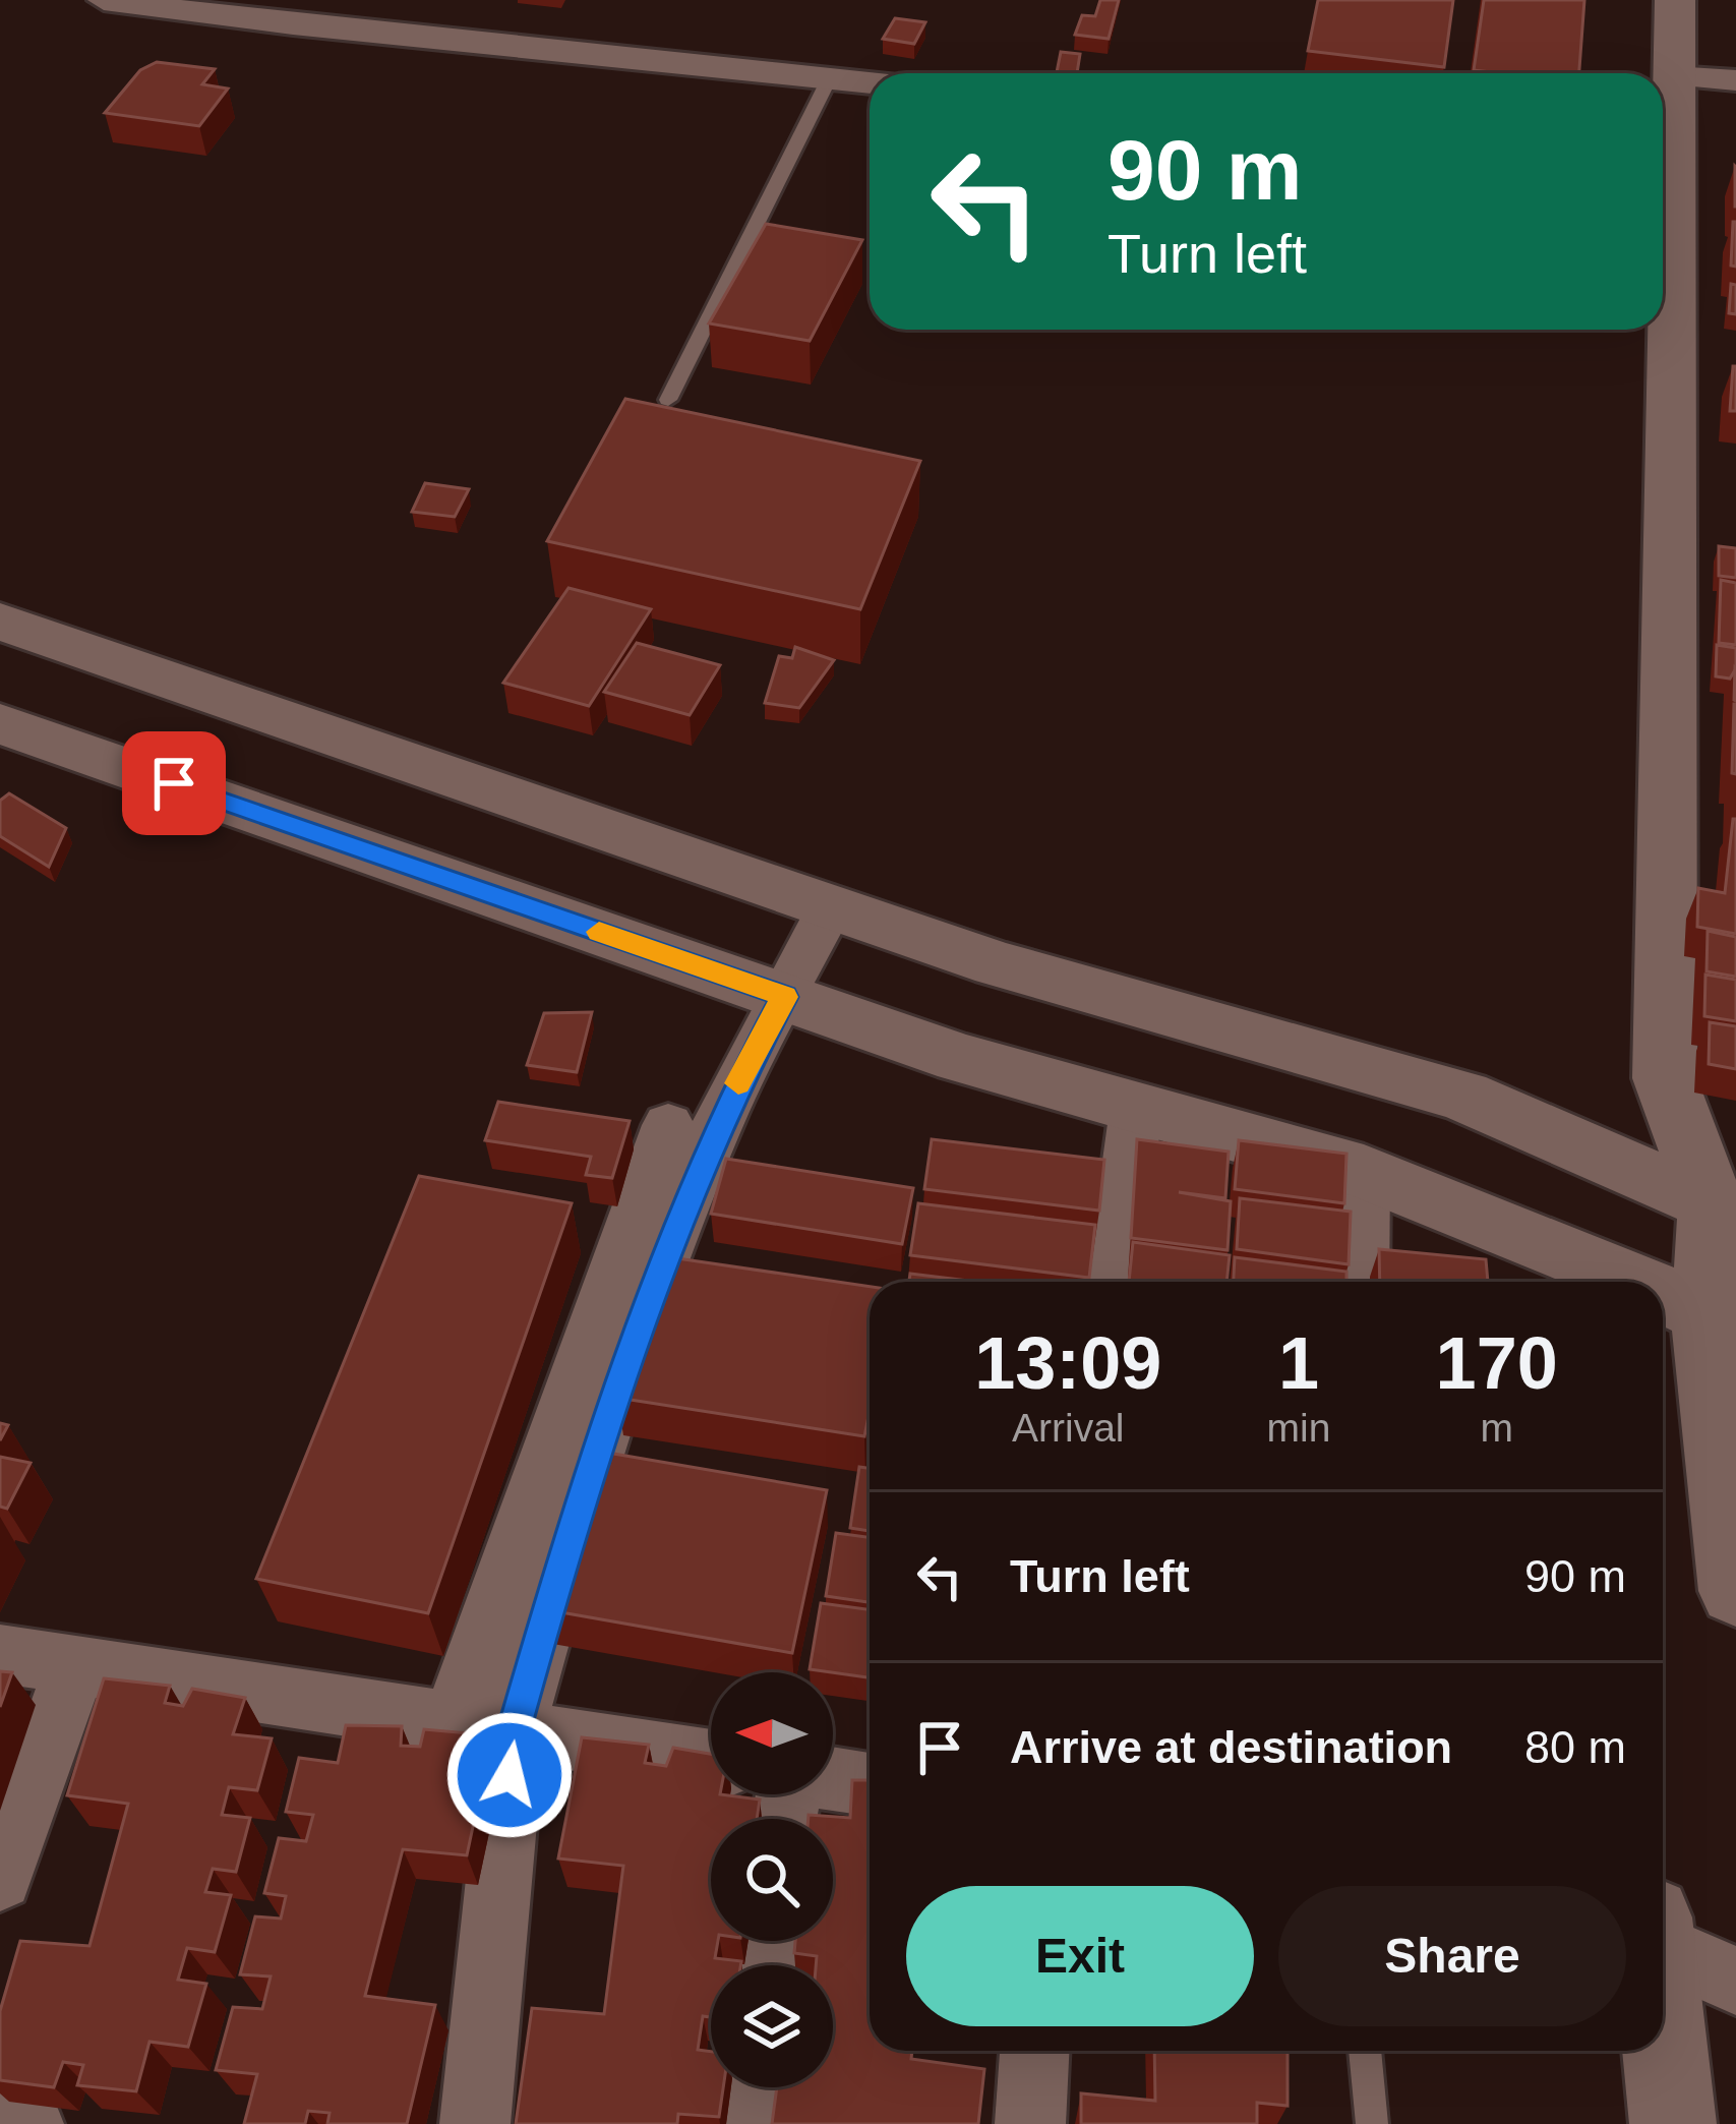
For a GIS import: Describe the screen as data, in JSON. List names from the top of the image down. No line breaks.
{"north":"left","page":{"turn":["90 m","Turn left"],"eta":["13:09","Arrival","1","min","170","m"],"list":[{"name":"Turn left","value":"90 m"},{"name":"Arrive at destination","value":"80 m"}],"buttons":["Exit","Share"]}}
